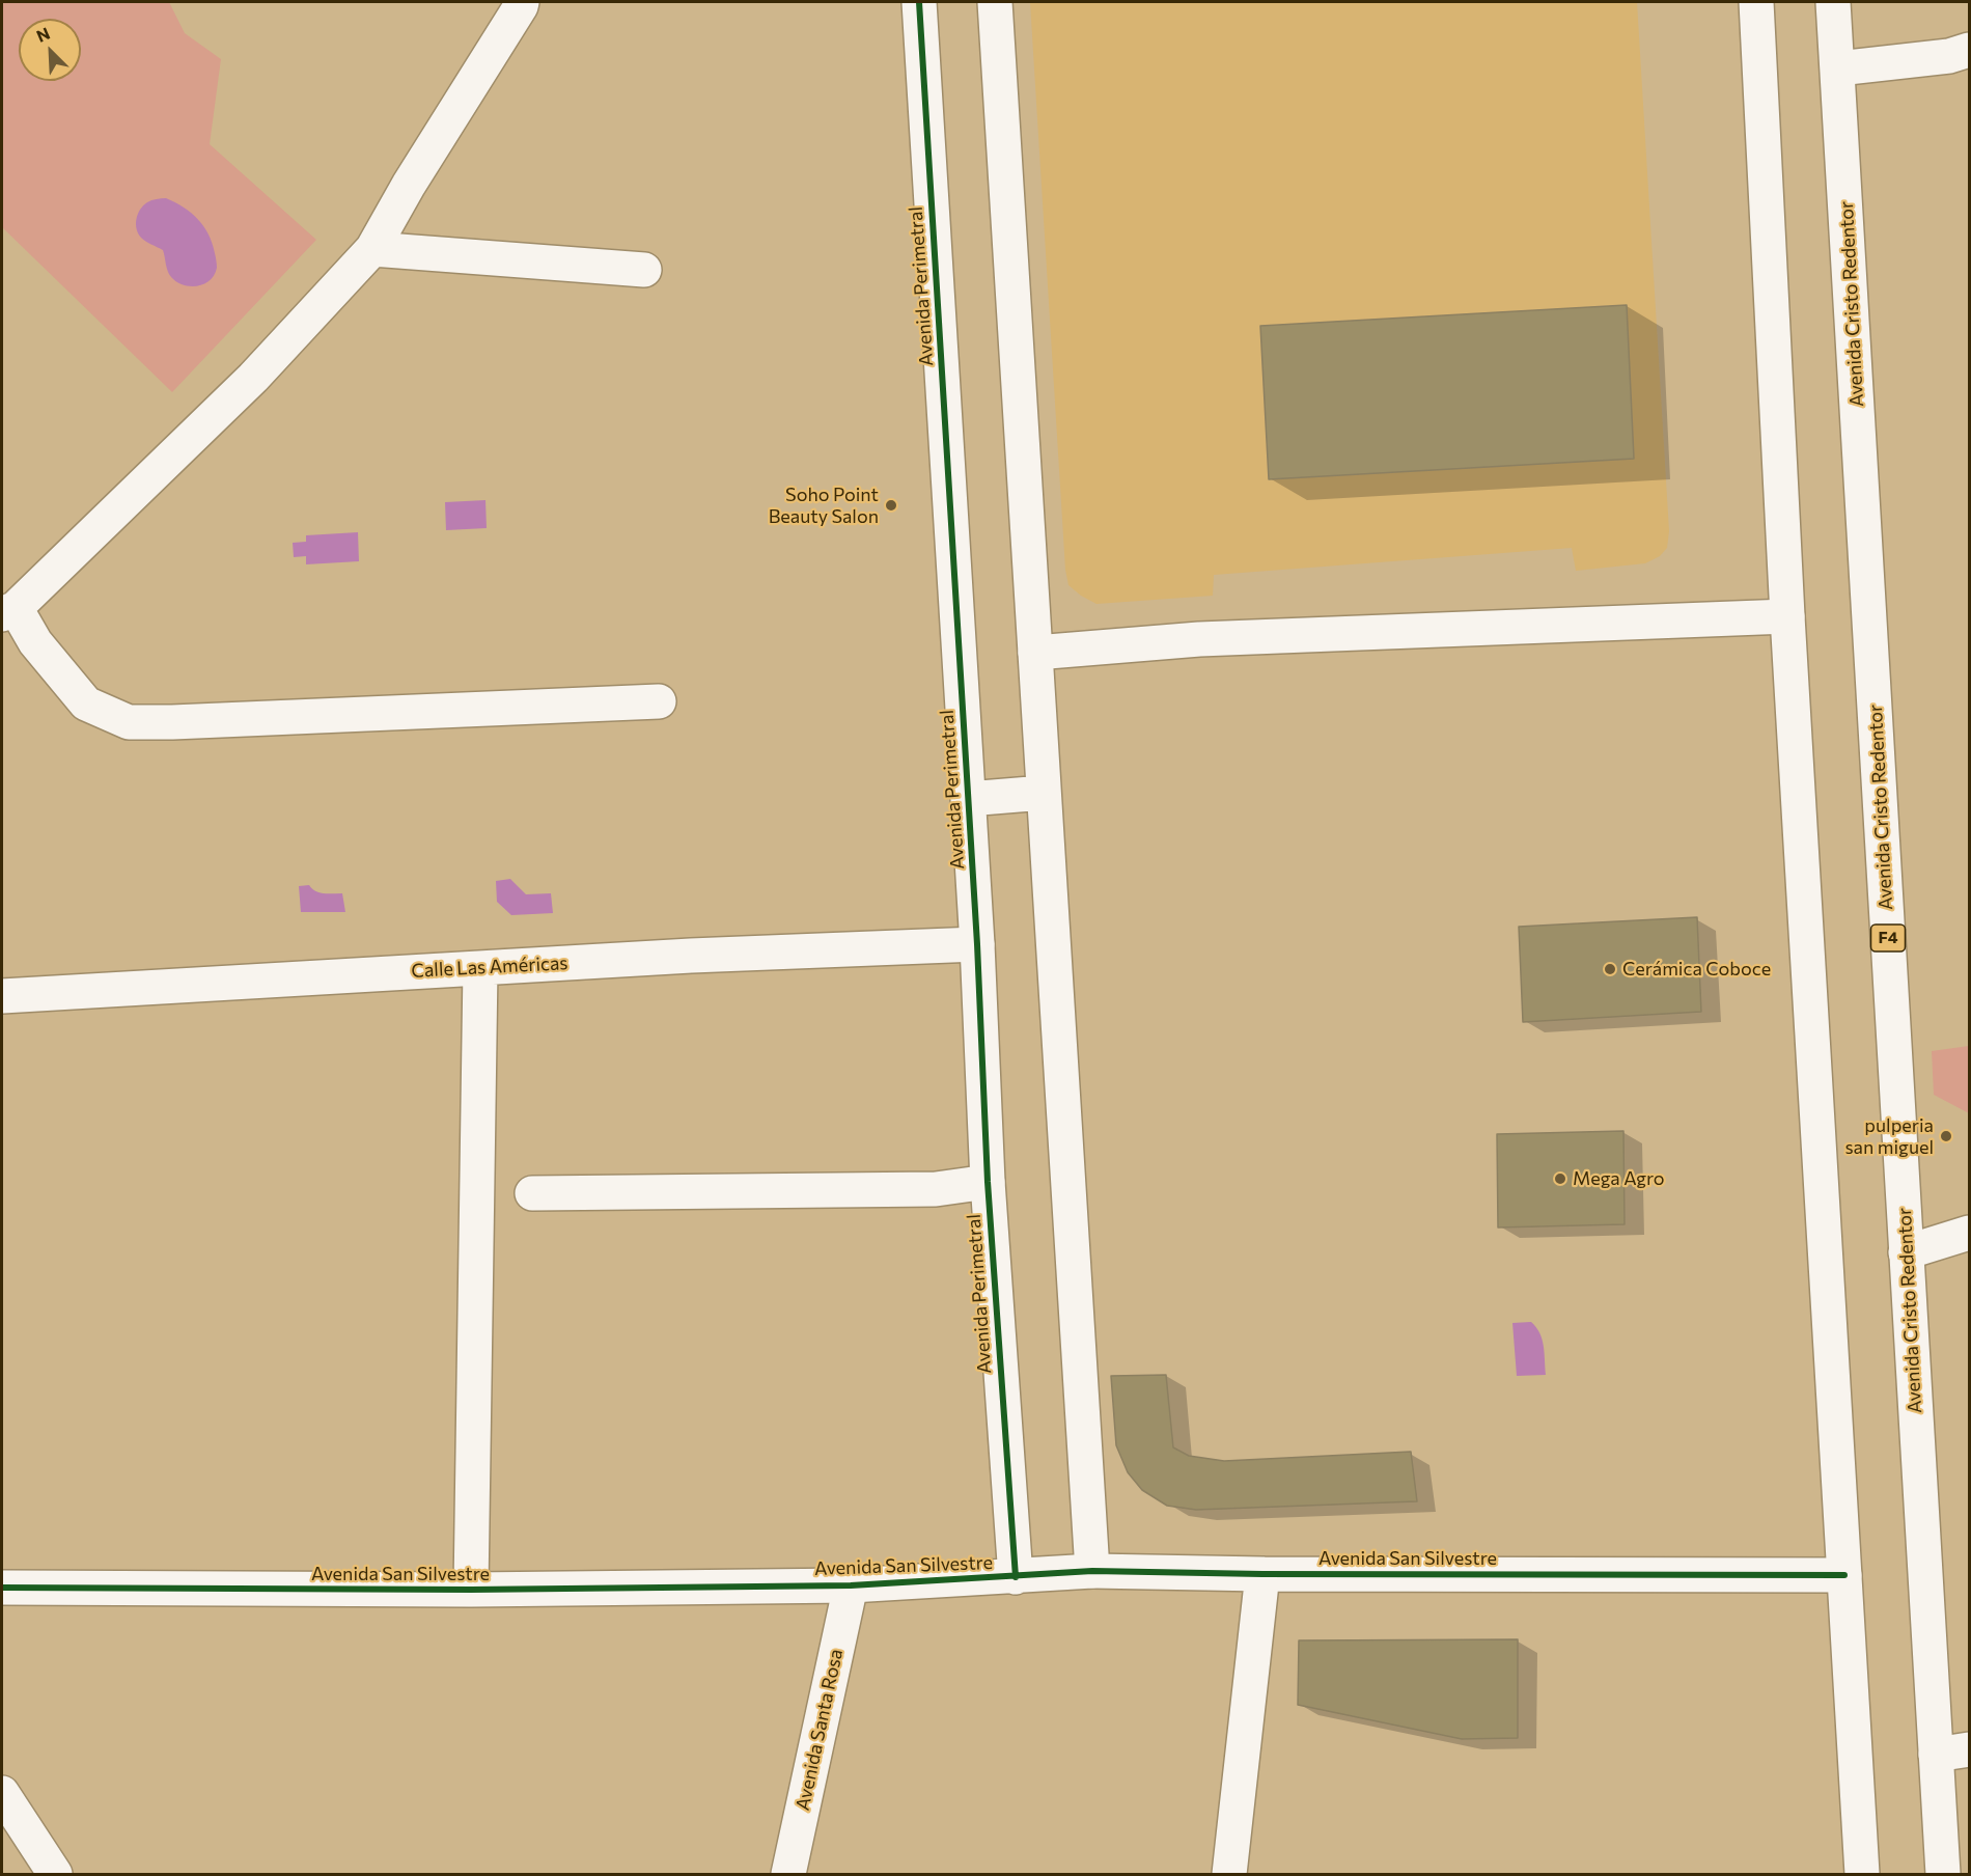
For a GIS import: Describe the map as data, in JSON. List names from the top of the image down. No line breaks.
{"streets":{"main road":["Avenida Perimetral","Avenida Cristo Redentor","F4","Calle Las Américas","Avenida San Silvestre","Avenida Santa Rosa"]},"crossings":[["Avenida Perimetral","Calle Las Américas"],["Avenida Perimetral","Avenida San Silvestre"],["Avenida San Silvestre","Avenida Santa Rosa"]],"places":["Soho Point Beauty Salon","Cerámica Coboce","pulperia san miguel","Mega Agro"],"north":"top left"}
